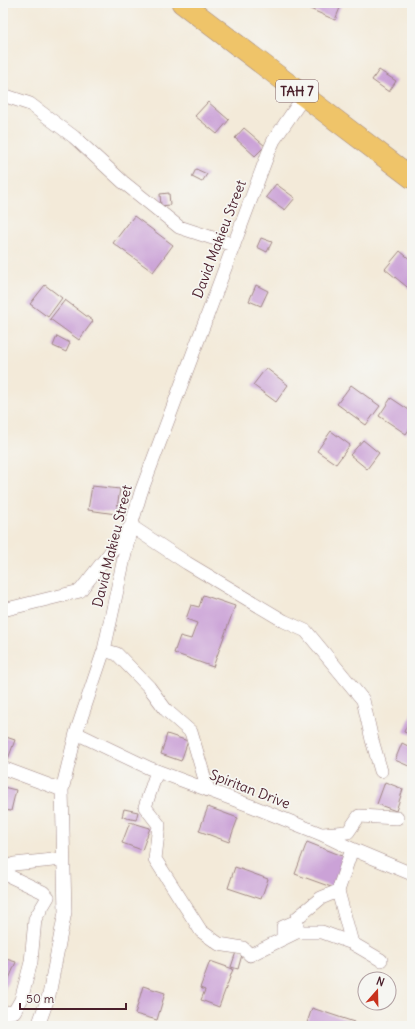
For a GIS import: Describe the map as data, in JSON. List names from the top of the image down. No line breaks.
{"streets":{"highway":["TAH 7"],"street":["David Makieu Street","Spiritan Drive"]},"crossings":[["TAH 7","David Makieu Street"],["David Makieu Street","Spiritan Drive"]],"scale_bar":"50 m","north":"top"}
